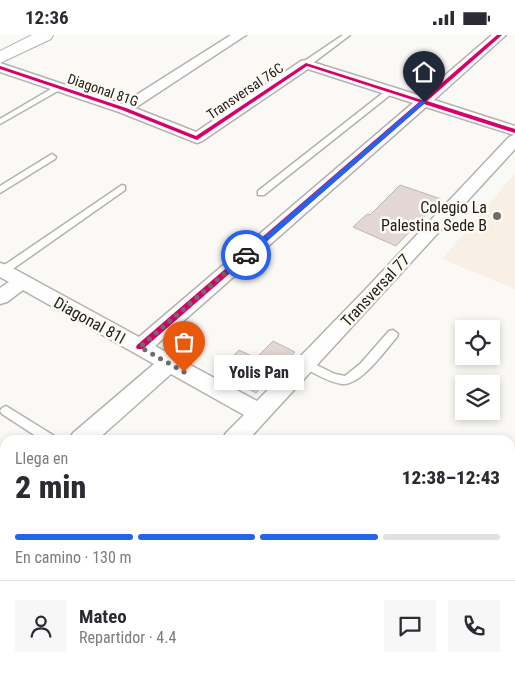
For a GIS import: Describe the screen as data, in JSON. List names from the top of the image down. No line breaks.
{"streets":{"street":["Diagonal 81G","Transversal 76C","Transversal 77","Diagonal 81I"]},"crossings":[["Diagonal 81G","Transversal 76C"],["Transversal 77","Diagonal 81I"]],"places":["Colegio La Palestina Sede B","Yolis Pan"],"page":{"status":"12:36","bubble":"Yolis Pan","heading":["2 min","Llega en","12:38–12:43"],"panel":["Mateo","Repartidor · 4.4"],"bar":"En camino · 130 m"}}
